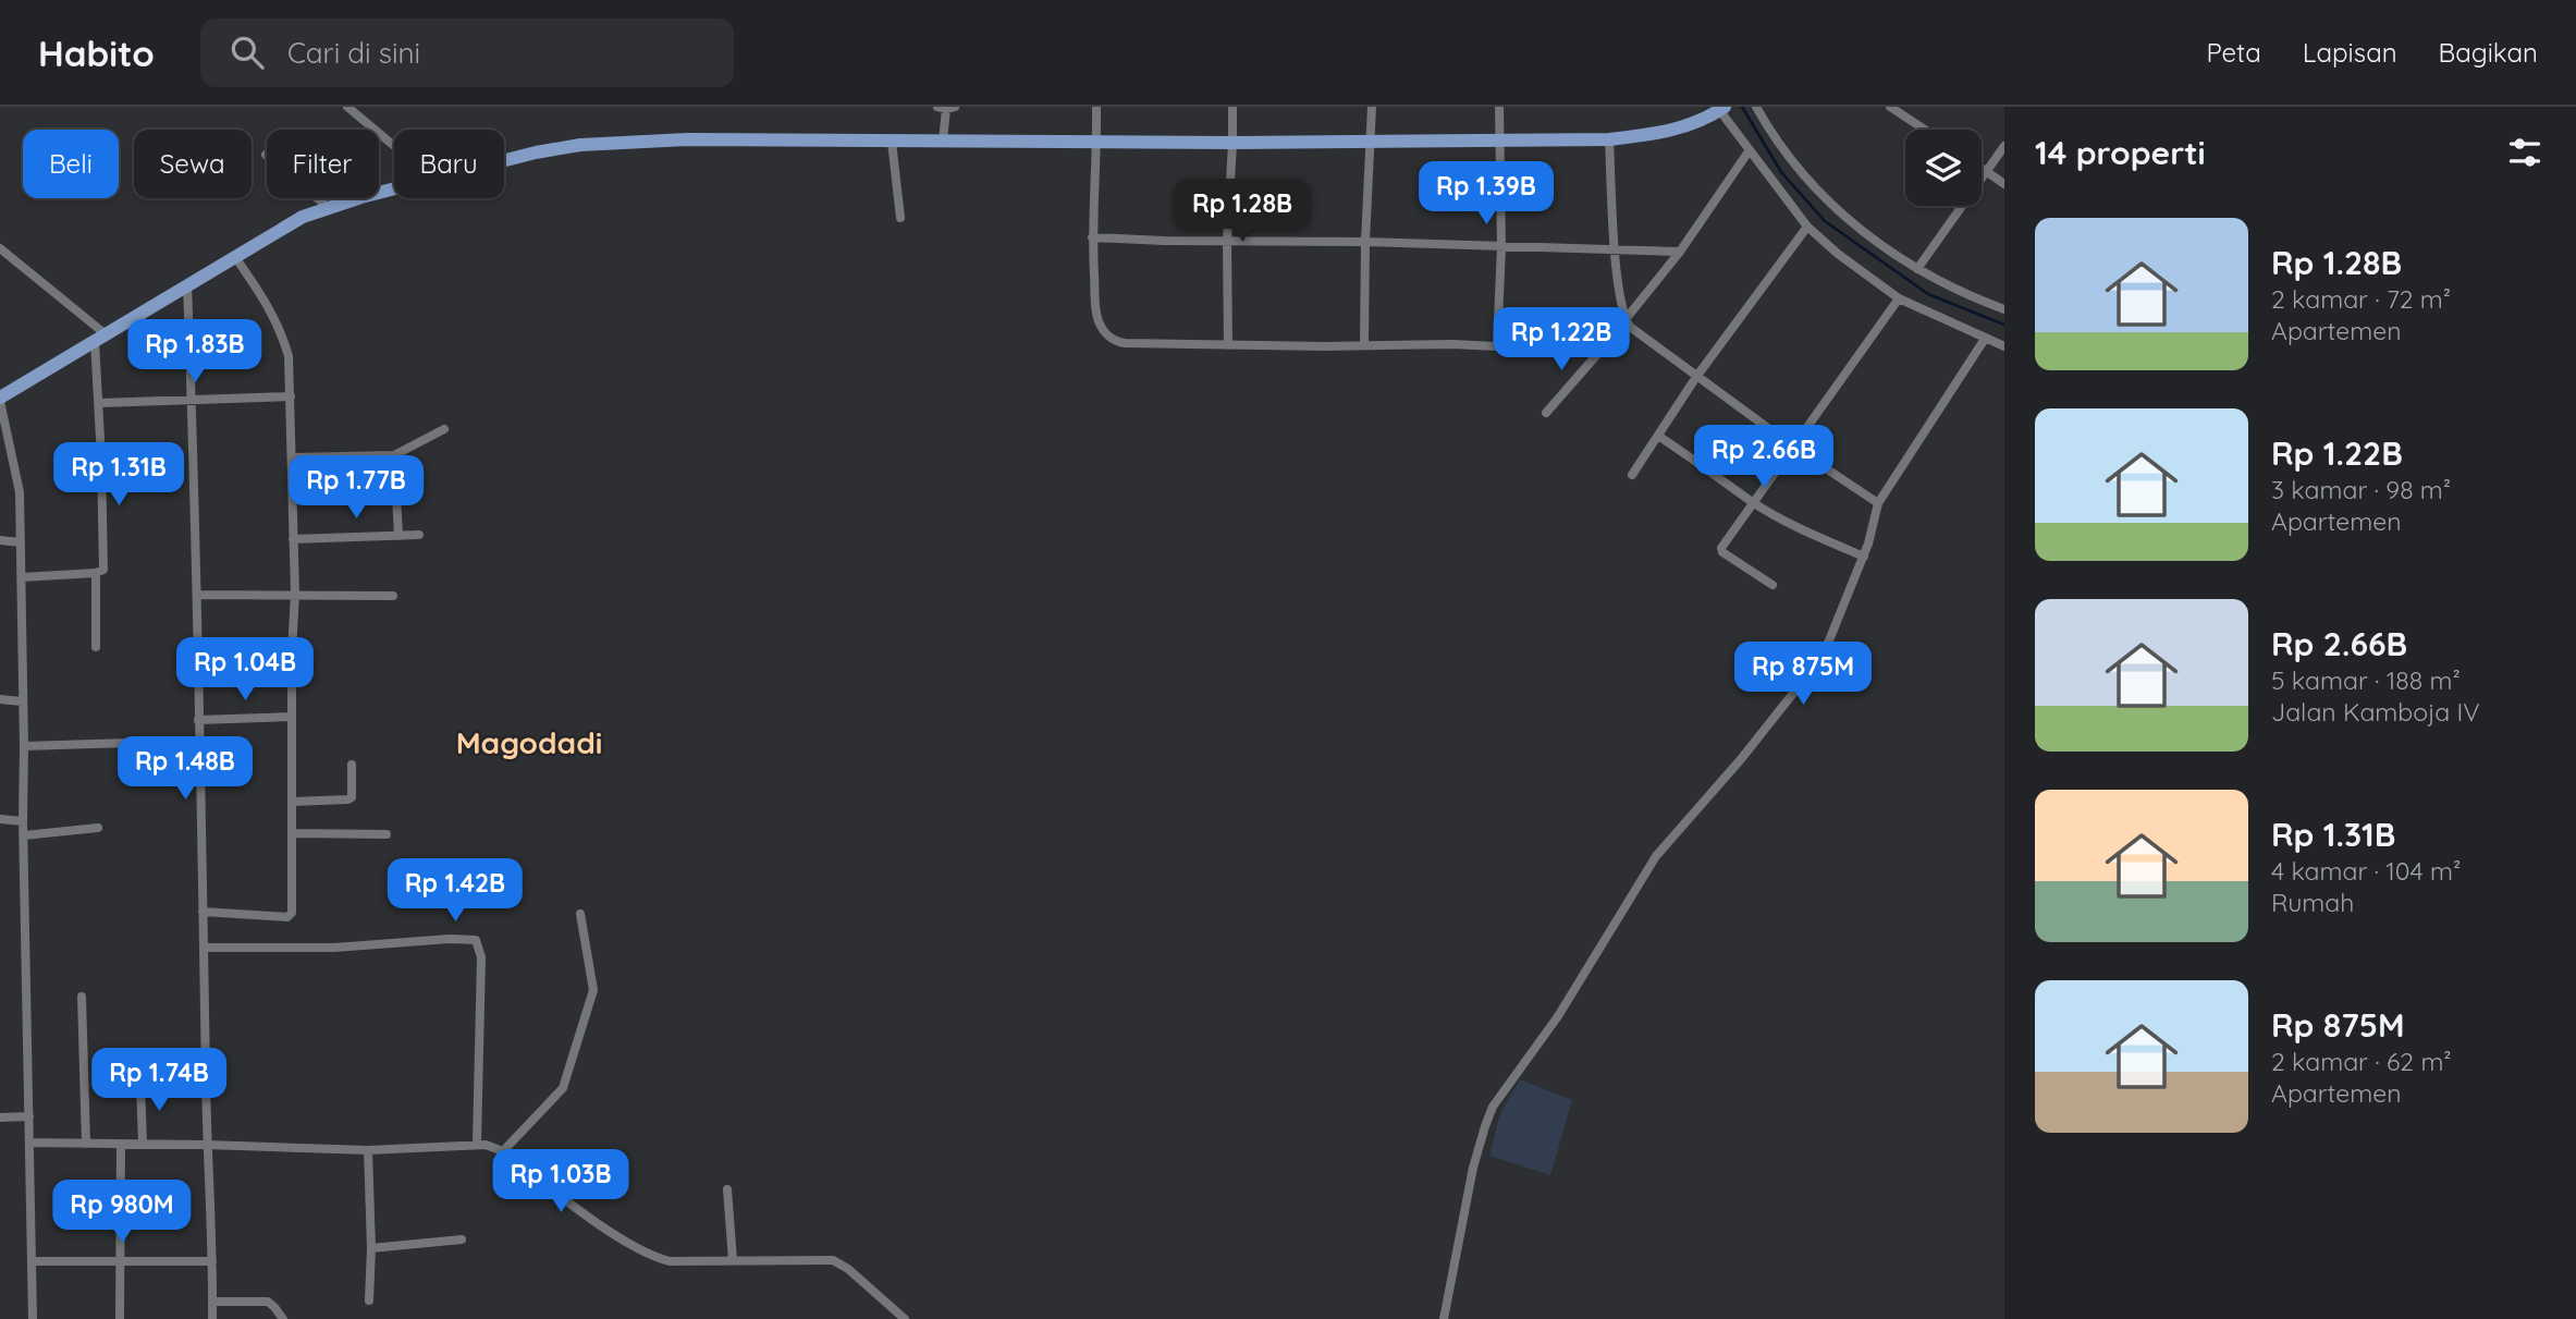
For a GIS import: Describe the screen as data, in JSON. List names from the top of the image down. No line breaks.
{"districts":["Magodadi"],"page":{"header":"Habito","search":"Cari di sini","nav":["Peta","Lapisan","Bagikan"],"heading":"14 properti","chip":["Beli","Sewa","Filter","Baru"],"price":["Rp 1.39B","Rp 1.28B","Rp 1.22B","Rp 1.83B","Rp 2.66B","Rp 1.31B","Rp 1.77B","Rp 1.04B","Rp 875M","Rp 1.48B","Rp 1.42B","Rp 1.74B","Rp 1.03B","Rp 980M"],"list":[{"name":"Rp 1.28B","note":"2 kamar · 72 m² · Apartemen"},{"name":"Rp 1.22B","note":"3 kamar · 98 m² · Apartemen"},{"name":"Rp 2.66B","note":"5 kamar · 188 m² · Jalan Kamboja IV"},{"name":"Rp 1.31B","note":"4 kamar · 104 m² · Rumah"},{"name":"Rp 875M","note":"2 kamar · 62 m² · Apartemen"}]}}
